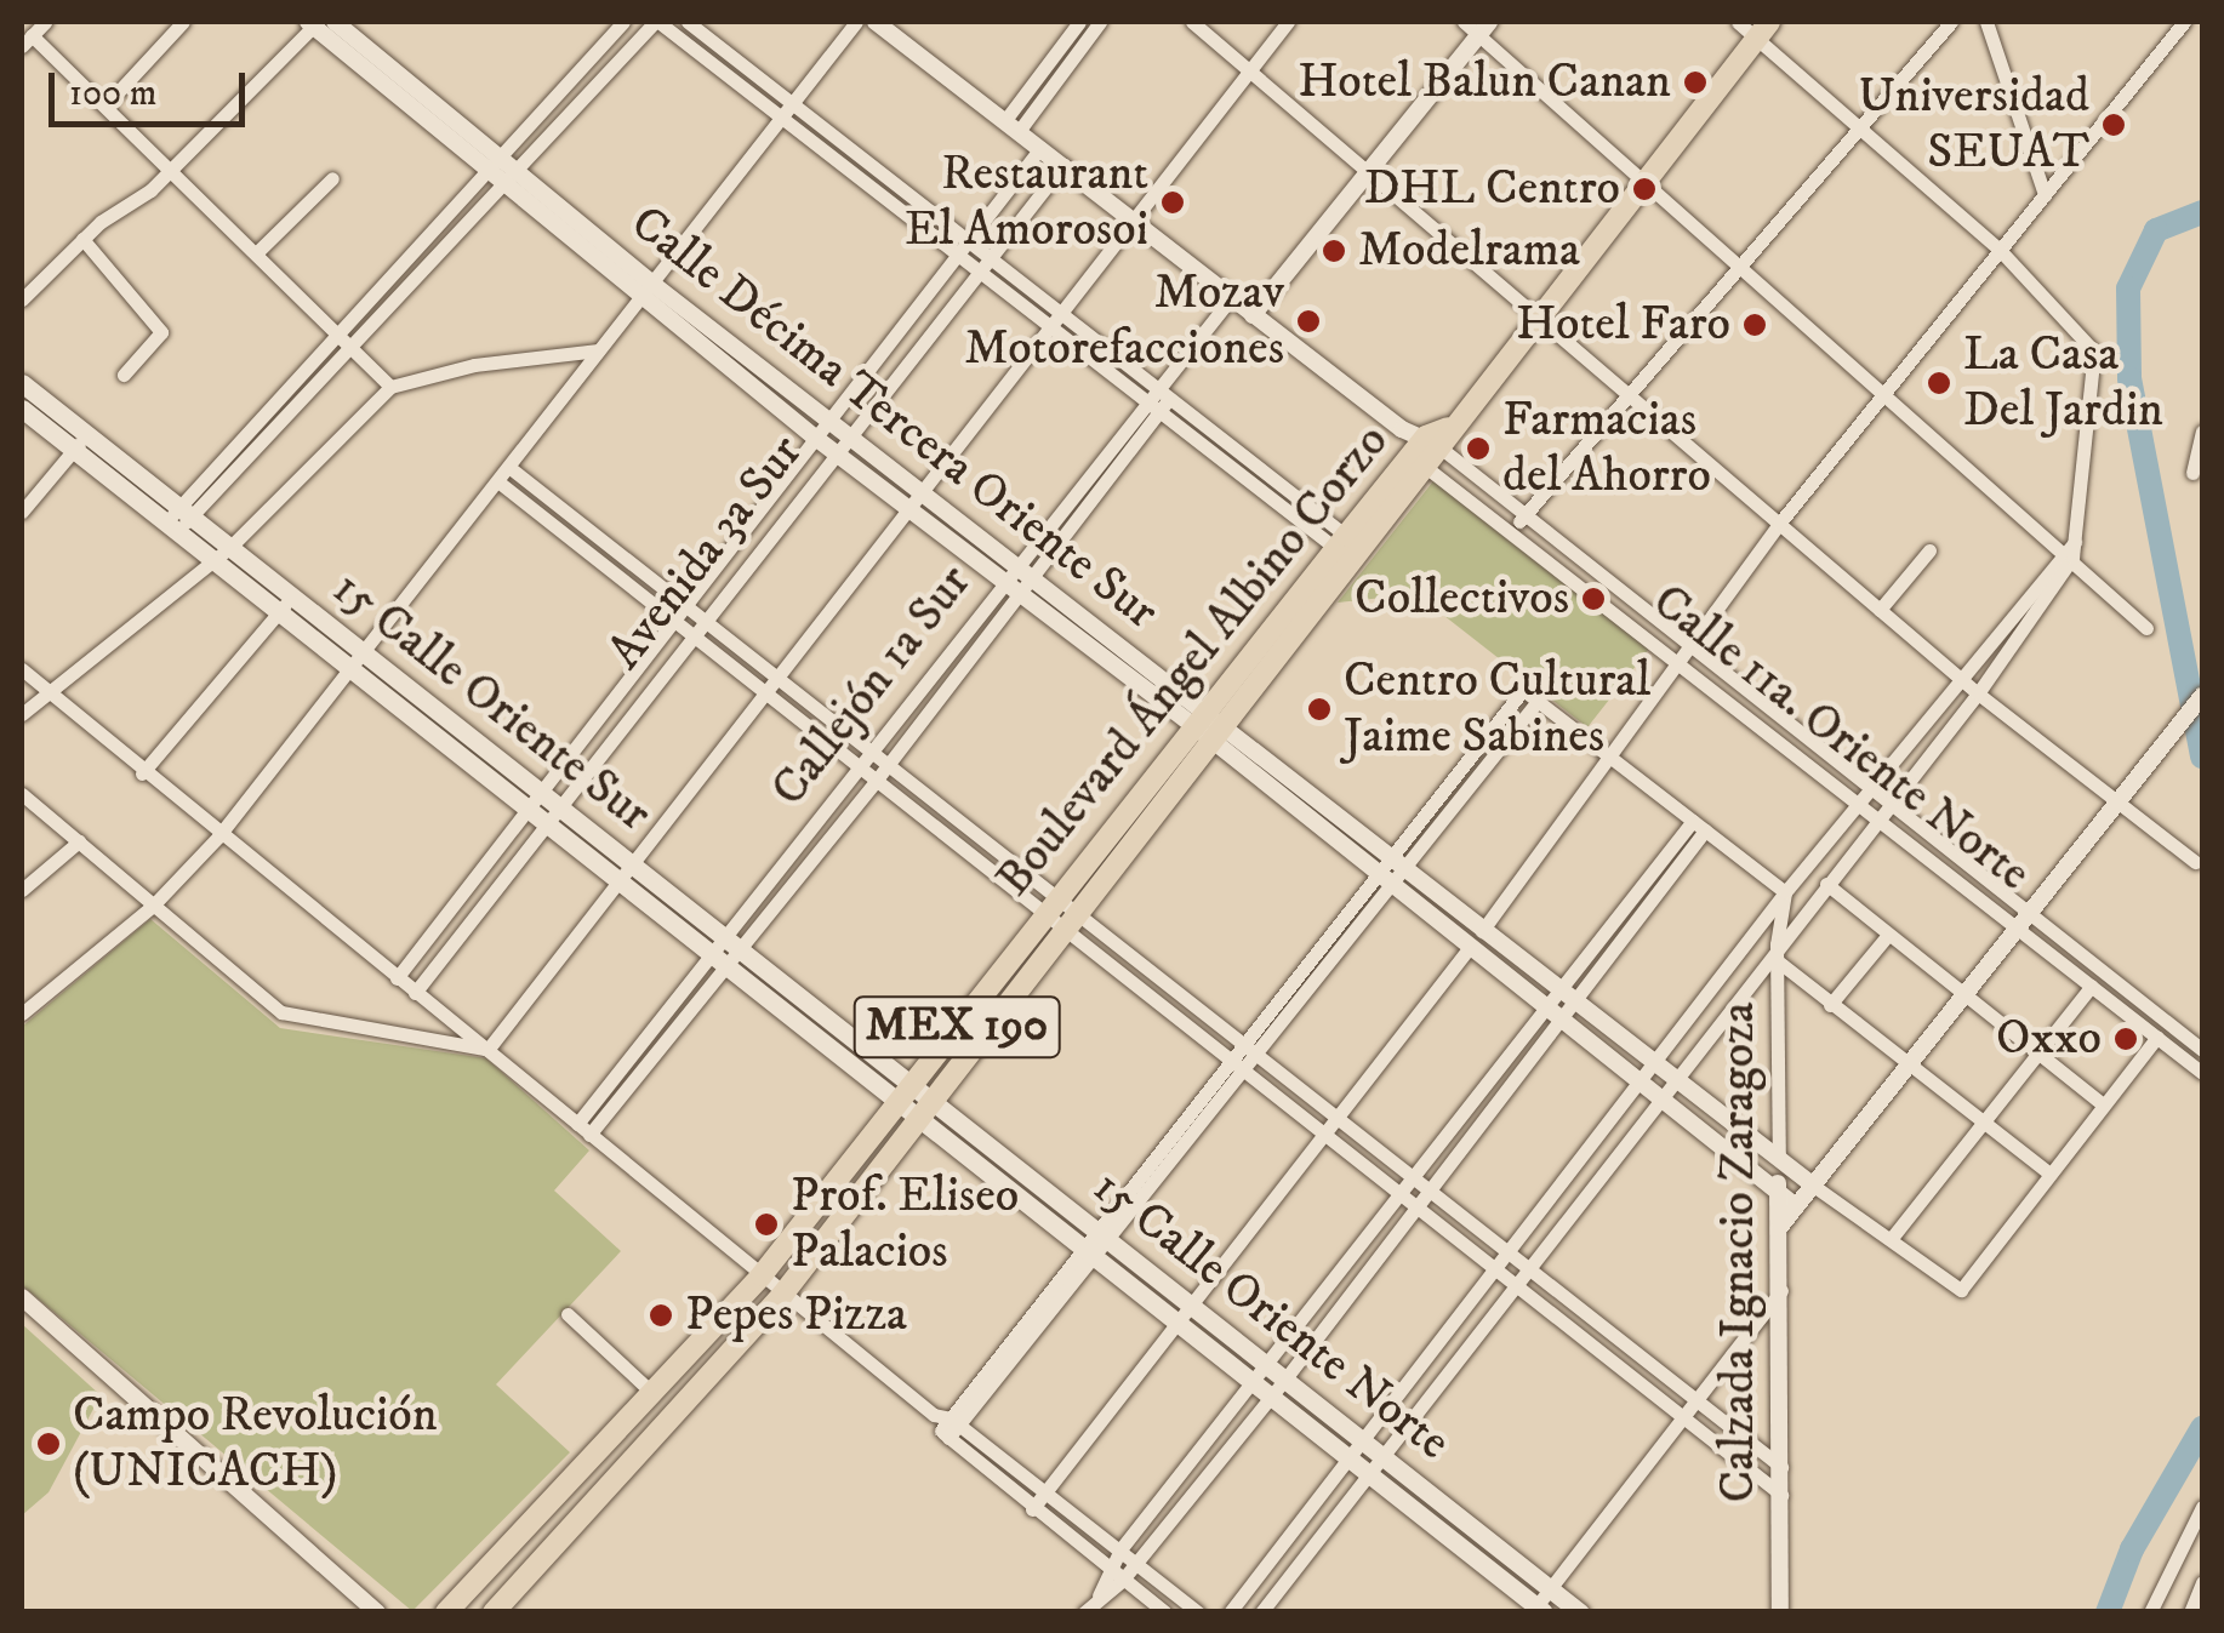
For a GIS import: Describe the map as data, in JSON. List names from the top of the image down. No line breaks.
{"streets":{"main road":["Boulevard Ángel Albino Corzo","15 Calle Oriente Sur","MEX 190","15 Calle Oriente Norte"],"street":["Calle Décima Tercera Oriente Sur","Avenida 3a Sur","Callejón 1a Sur","Calle 11a. Oriente Norte","Calzada Ignacio Zaragoza"]},"crossings":[["Calle Décima Tercera Oriente Sur","Avenida 3a Sur"],["Calle Décima Tercera Oriente Sur","Boulevard Ángel Albino Corzo"],["Calle Décima Tercera Oriente Sur","Callejón 1a Sur"],["Calle Décima Tercera Oriente Sur","Calzada Ignacio Zaragoza"],["Avenida 3a Sur","15 Calle Oriente Sur"],["Boulevard Ángel Albino Corzo","15 Calle Oriente Sur"],["Boulevard Ángel Albino Corzo","Calle 11a. Oriente Norte"],["Boulevard Ángel Albino Corzo","MEX 190"],["Boulevard Ángel Albino Corzo","15 Calle Oriente Norte"],["Callejón 1a Sur","15 Calle Oriente Sur"],["15 Calle Oriente Sur","15 Calle Oriente Norte"],["Calle 11a. Oriente Norte","MEX 190"]],"places":["Hotel Balun Canan","Universidad SEUAT","DHL Centro","Restaurant El Amorosoi","Modelrama","Mozav Motorefacciones","Hotel Faro","La Casa Del Jardin","Farmacias del Ahorro","Collectivos","Centro Cultural Jaime Sabines","Oxxo","Prof. Eliseo Palacios","Pepes Pizza","Campo Revolución (UNICACH)"],"scale_bar":"100 m"}
